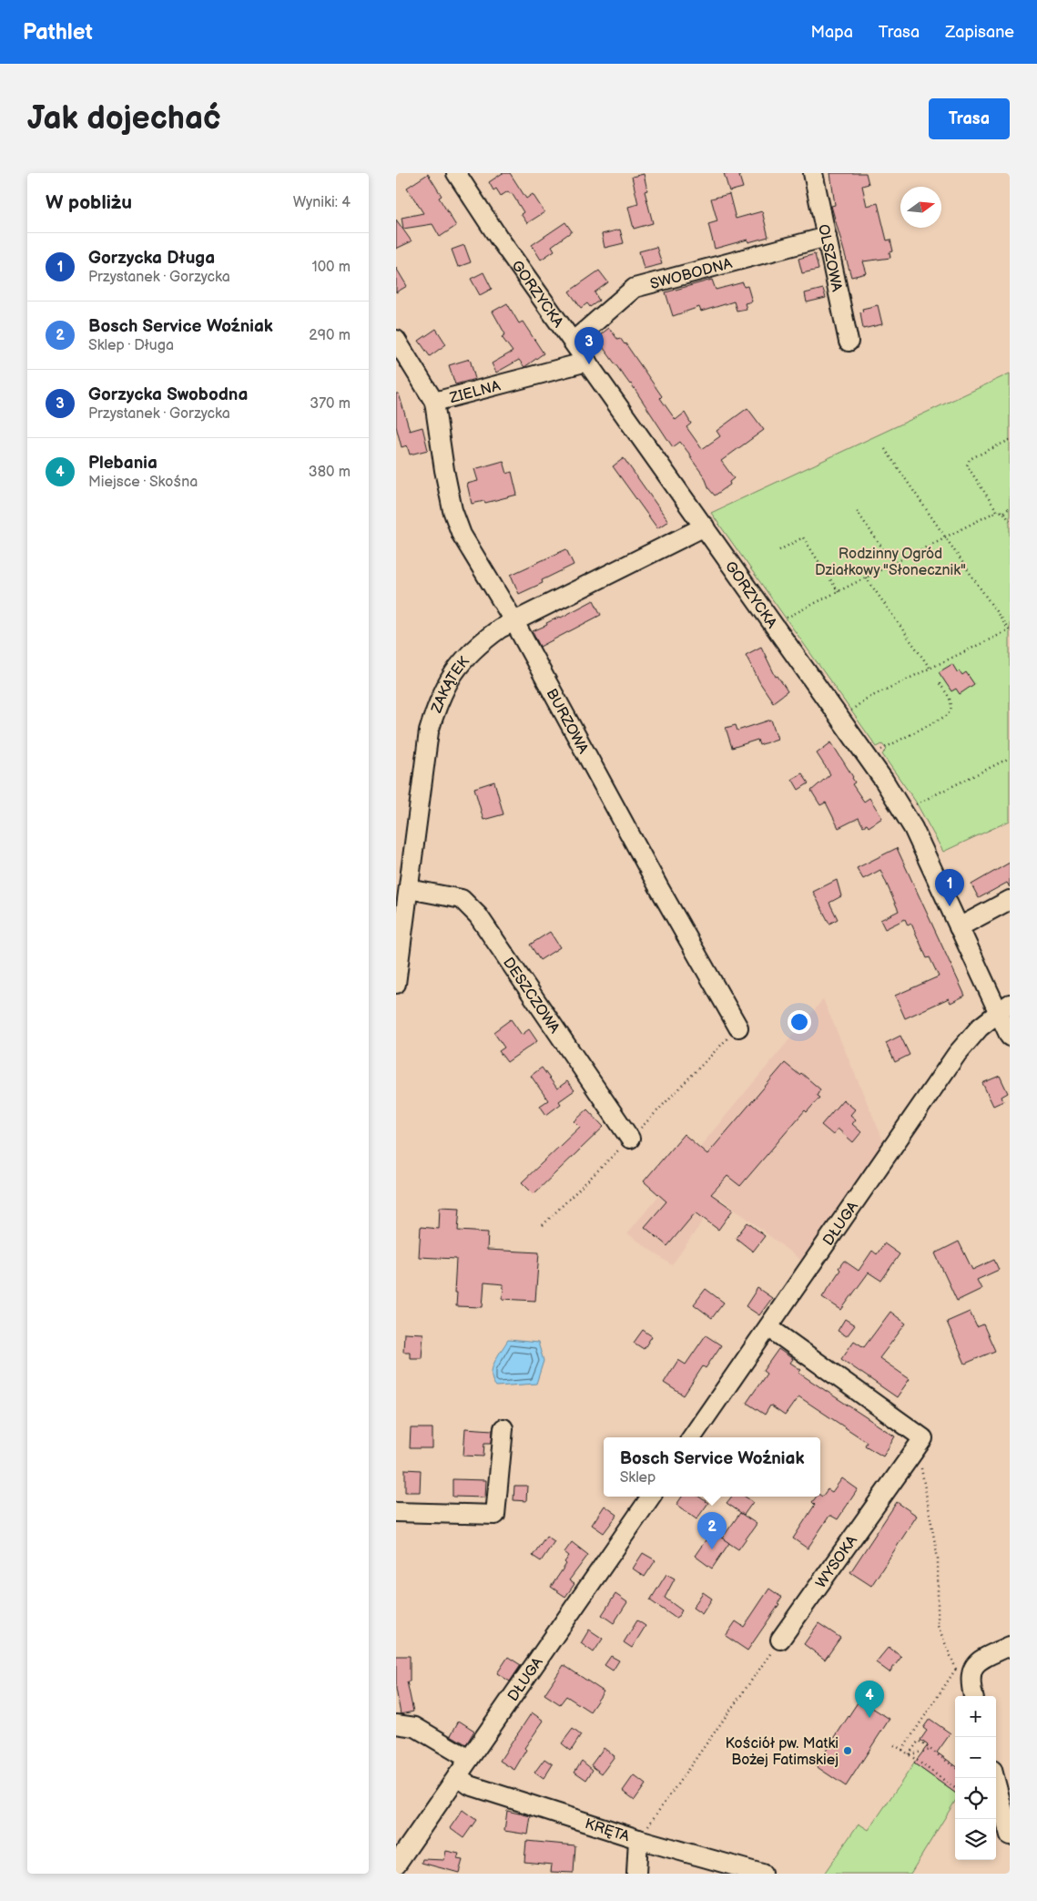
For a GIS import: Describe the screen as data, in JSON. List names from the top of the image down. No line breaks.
{"streets":{"street":["OLSZOWA","SWOBODNA","GORZYCKA","ZIELNA","ZAKĄTEK","BURZOWA","DESZCZOWA","DŁUGA","WYSOKA","KRĘTA"]},"crossings":[["OLSZOWA","SWOBODNA"],["SWOBODNA","GORZYCKA"],["GORZYCKA","ZIELNA"],["GORZYCKA","ZAKĄTEK"],["GORZYCKA","DŁUGA"],["ZIELNA","BURZOWA"],["ZAKĄTEK","BURZOWA"],["ZAKĄTEK","DESZCZOWA"],["DŁUGA","KRĘTA"]],"parks":["Rodzinny Ogród Działkowy \"Słonecznik\""],"places":["Kościół pw. Matki Bożej Fatimskiej"],"north":"right","page":{"header":"Pathlet","nav":["Mapa","Trasa","Zapisane"],"buttons":"Trasa","title":"Jak dojechać","heading":["W pobliżu","Wyniki: 4"],"list":[{"mark":"1","name":"Gorzycka Długa","note":"Przystanek · Gorzycka","value":"100 m"},{"mark":"2","name":"Bosch Service Woźniak","note":"Sklep · Długa","value":"290 m"},{"mark":"3","name":"Gorzycka Swobodna","note":"Przystanek · Gorzycka","value":"370 m"},{"mark":"4","name":"Plebania","note":"Miejsce · Skośna","value":"380 m"}],"pins":["3","1","2","4"],"popup":["Bosch Service Woźniak","Sklep"],"map_buttons":["+","−"]}}
